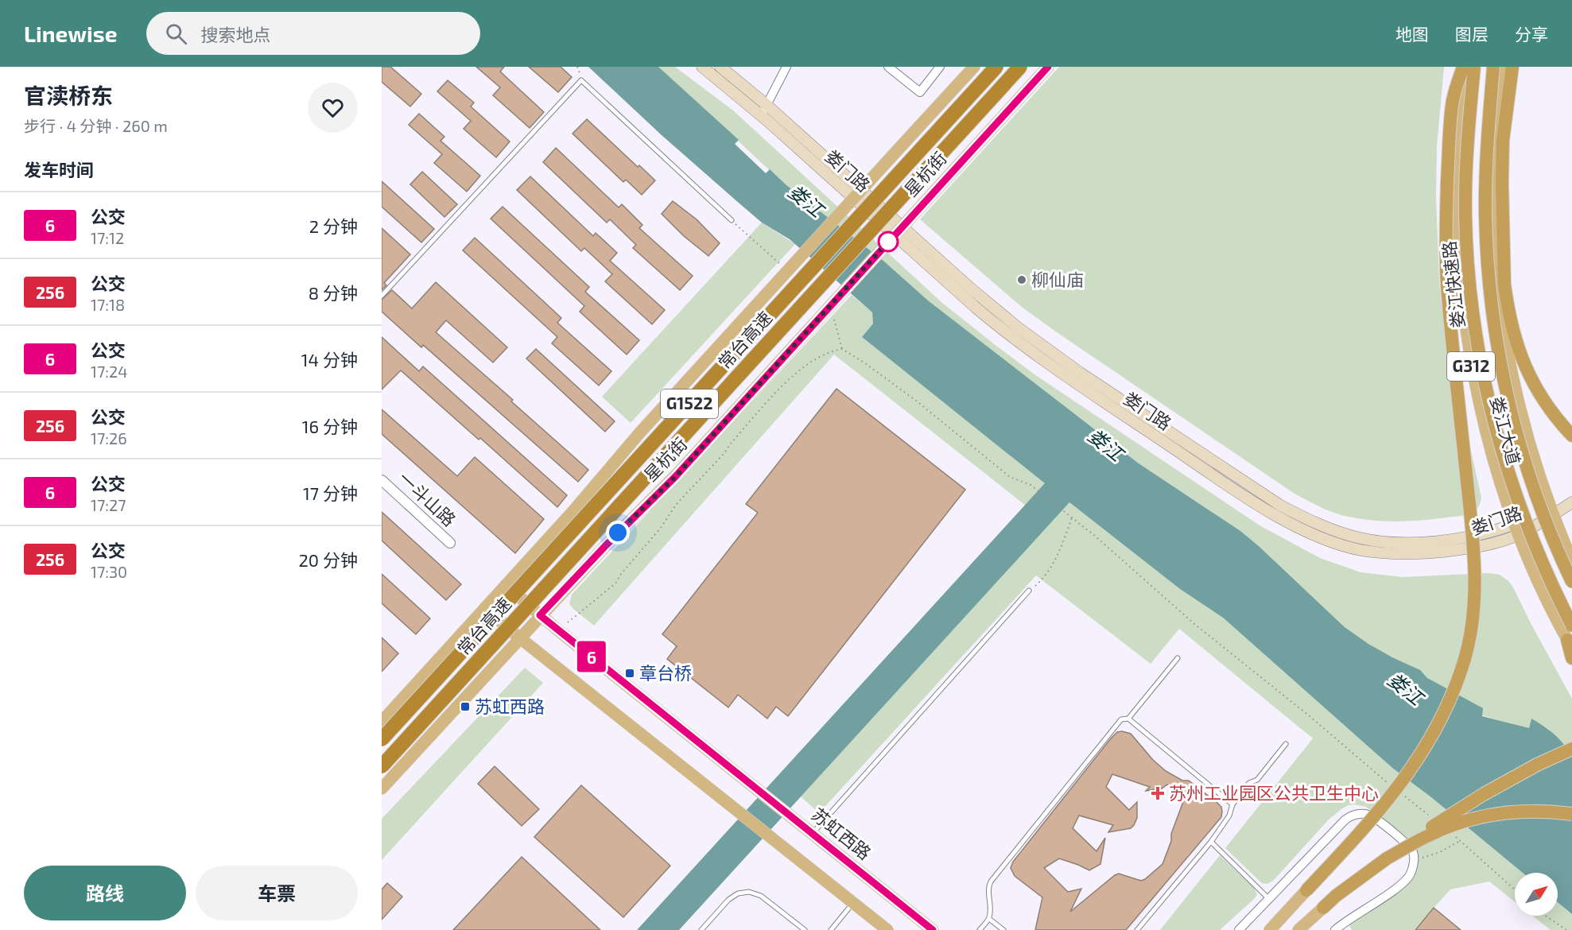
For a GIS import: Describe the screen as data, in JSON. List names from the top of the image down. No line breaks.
{"streets":{"highway":["娄江快速路","常台高速","G1522"],"main road":["娄门路","星杭街","G312","娄江大道","苏虹西路"],"street":["一斗山路"]},"crossings":[["娄门路","娄江大道"],["星杭街","苏虹西路"]],"water":["娄江"],"places":{"other":["柳仙庙"],"transit":["章台桥","苏虹西路"],"health":["苏州工业园区公共卫生中心"]},"lines":["bus line 6"],"north":"top right","page":{"header":"Linewise","search":"搜索地点","nav":["地图","图层","分享"],"heading":[["官渎桥东","步行 · 4 分钟 · 260 m"],"发车时间"],"on_map":"6","list":[{"mark":"6","name":"公交","note":"17:12","value":"2 分钟"},{"mark":"256","name":"公交","note":"17:18","value":"8 分钟"},{"mark":"6","name":"公交","note":"17:24","value":"14 分钟"},{"mark":"256","name":"公交","note":"17:26","value":"16 分钟"},{"mark":"6","name":"公交","note":"17:27","value":"17 分钟"},{"mark":"256","name":"公交","note":"17:30","value":"20 分钟"}],"buttons":["路线","车票"]}}
